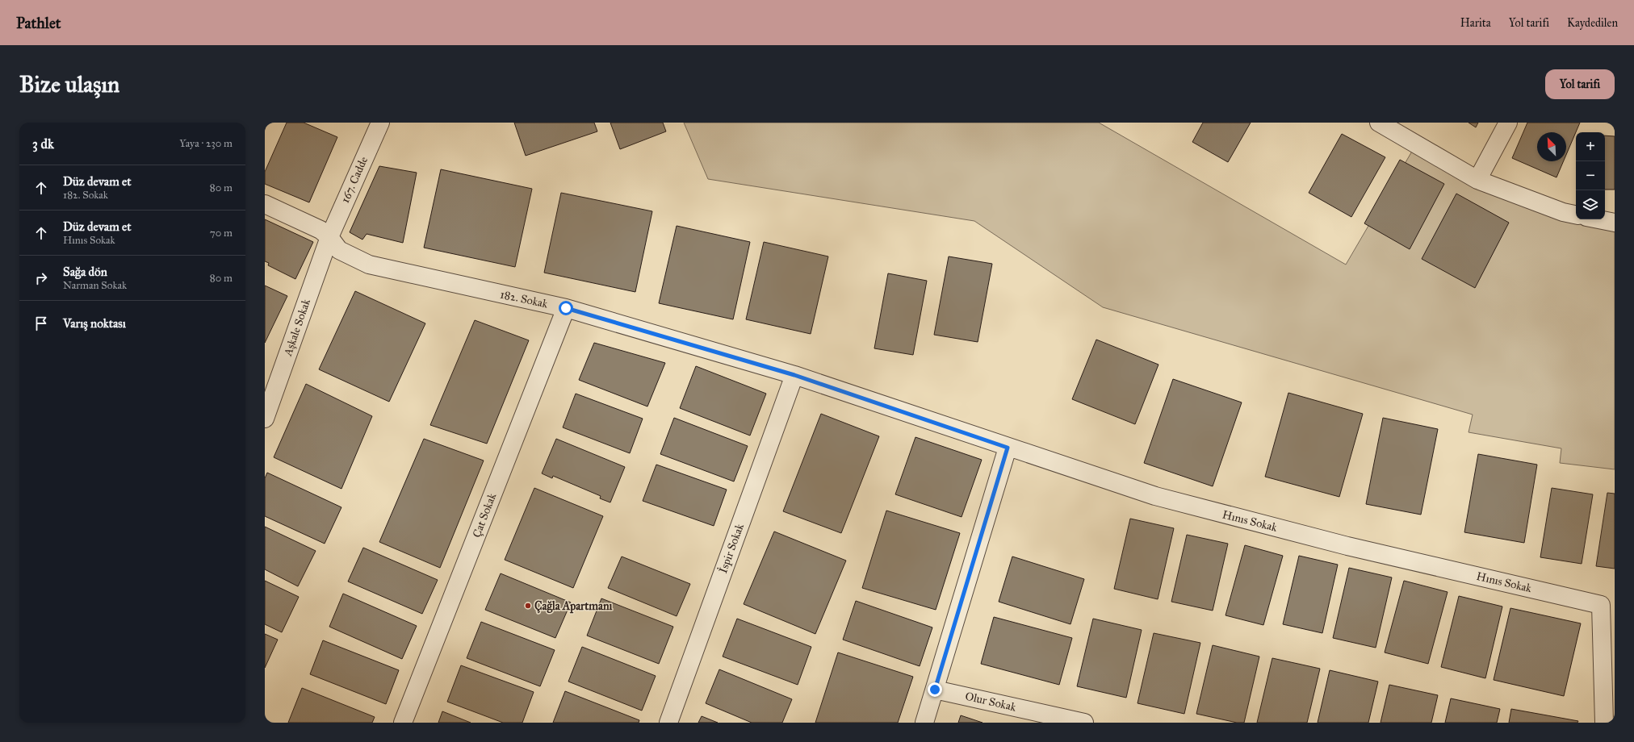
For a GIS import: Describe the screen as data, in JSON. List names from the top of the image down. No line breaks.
{"streets":{"street":["167. Cadde","182. Sokak","Aşkale Sokak","Çat Sokak","Hınıs Sokak","İspir Sokak","Olur Sokak"]},"crossings":[["167. Cadde","182. Sokak"],["167. Cadde","Aşkale Sokak"],["182. Sokak","Aşkale Sokak"],["182. Sokak","Çat Sokak"],["182. Sokak","Hınıs Sokak"],["182. Sokak","İspir Sokak"],["Hınıs Sokak","İspir Sokak"]],"places":["Çağla Apartmanı"],"north":"top left","page":{"header":"Pathlet","nav":["Harita","Yol tarifi","Kaydedilen"],"buttons":"Yol tarifi","title":"Bize ulaşın","heading":["3 dk","Yaya · 230 m"],"map_buttons":["+","−"],"list":[["Düz devam et","182. Sokak","80 m"],["Düz devam et","Hınıs Sokak","70 m"],["Sağa dön","Narman Sokak","80 m"],"Varış noktası"]}}
